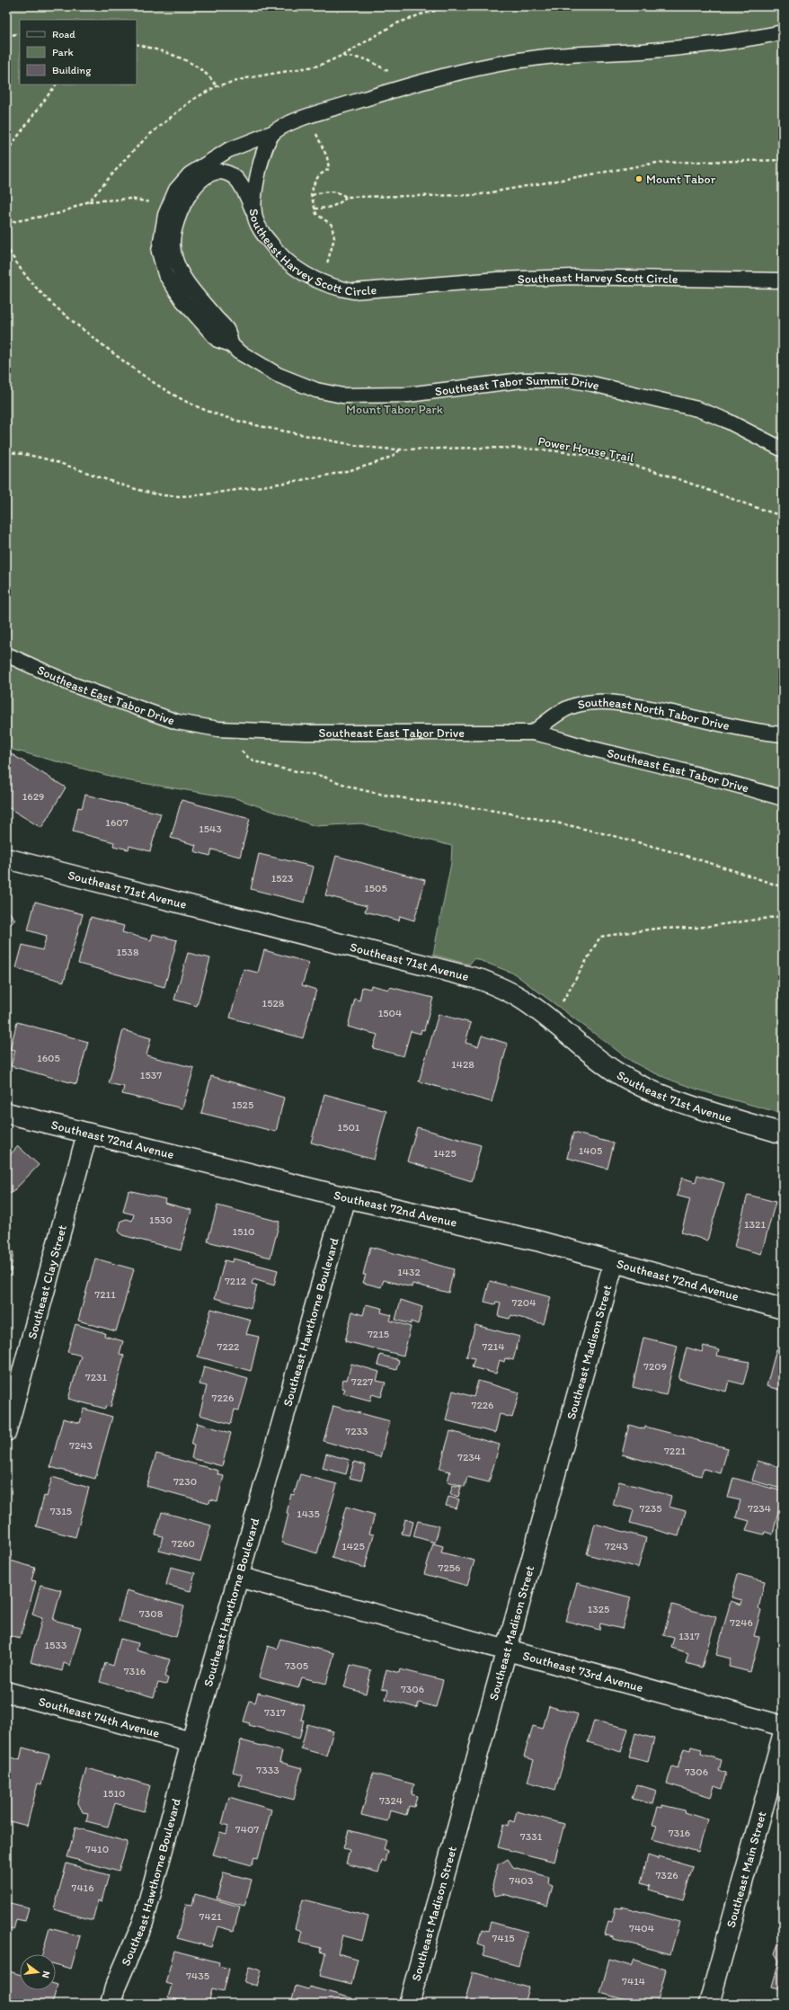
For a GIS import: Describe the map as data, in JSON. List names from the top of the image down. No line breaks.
{"streets":{"street":["Southeast 71st Avenue","Southeast 72nd Avenue","Southeast Clay Street","Southeast Hawthorne Boulevard","Southeast Madison Street","Southeast 73rd Avenue","Southeast 74th Avenue","Southeast Main Street"],"lane":["Southeast Harvey Scott Circle","Southeast Tabor Summit Drive","Southeast East Tabor Drive","Southeast North Tabor Drive"],"path":["Power House Trail"]},"crossings":[["Southeast Harvey Scott Circle","Southeast Tabor Summit Drive"],["Southeast East Tabor Drive","Southeast North Tabor Drive"],["Southeast 72nd Avenue","Southeast Clay Street"],["Southeast 72nd Avenue","Southeast Hawthorne Boulevard"],["Southeast 72nd Avenue","Southeast Madison Street"],["Southeast Hawthorne Boulevard","Southeast 73rd Avenue"],["Southeast Hawthorne Boulevard","Southeast 74th Avenue"],["Southeast Madison Street","Southeast 73rd Avenue"]],"parks":["Mount Tabor Park"],"places":["Mount Tabor"],"house_numbers":["1629","1607","1543","1523","1505","1538","1528","1504","1605","1428","1537","1525","1501","1405","1425","1530","1321","1510","1432","7212","7211","7204","7215","7222","7214","7209","7231","7227","7226","7226","7233","7243","7221","7234","7230","7235","7234","7315","1435","7260","1425","7243","7256","1325","7308","7246","1317","1533","7305","7316","7306","7317","7333","7306","1510","7324","7407","7316","7331","7410","7326","7403","7416","7421","7404","7415","7435","7414"],"legend":["Road","Park","Building"],"north":"right"}
